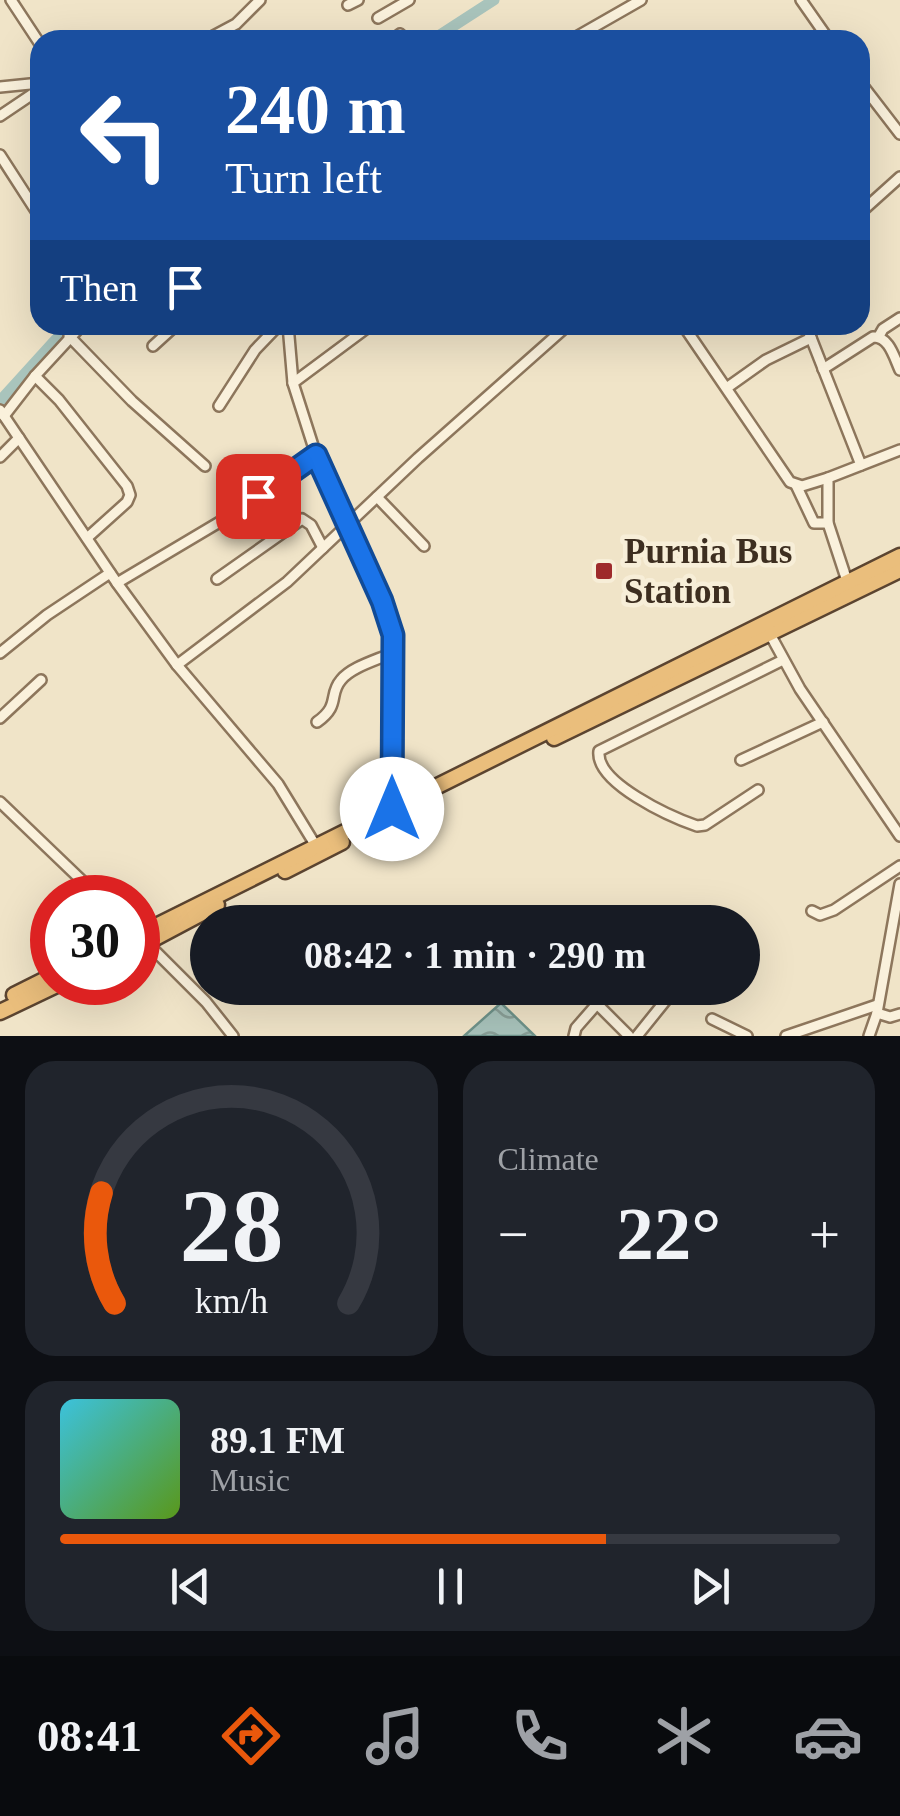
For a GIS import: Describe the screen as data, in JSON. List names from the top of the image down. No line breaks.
{"places":{"transit":["Purnia Bus Station"]},"page":{"turn":["240 m","Turn left"],"then":"Then","limit":"30","trip":"08:42 · 1 min · 290 m","tile":"Climate","heat":["−","22°","+"],"song":["89.1 FM","Music"],"tabs":"08:41","gauge":["28","km/h"]}}
